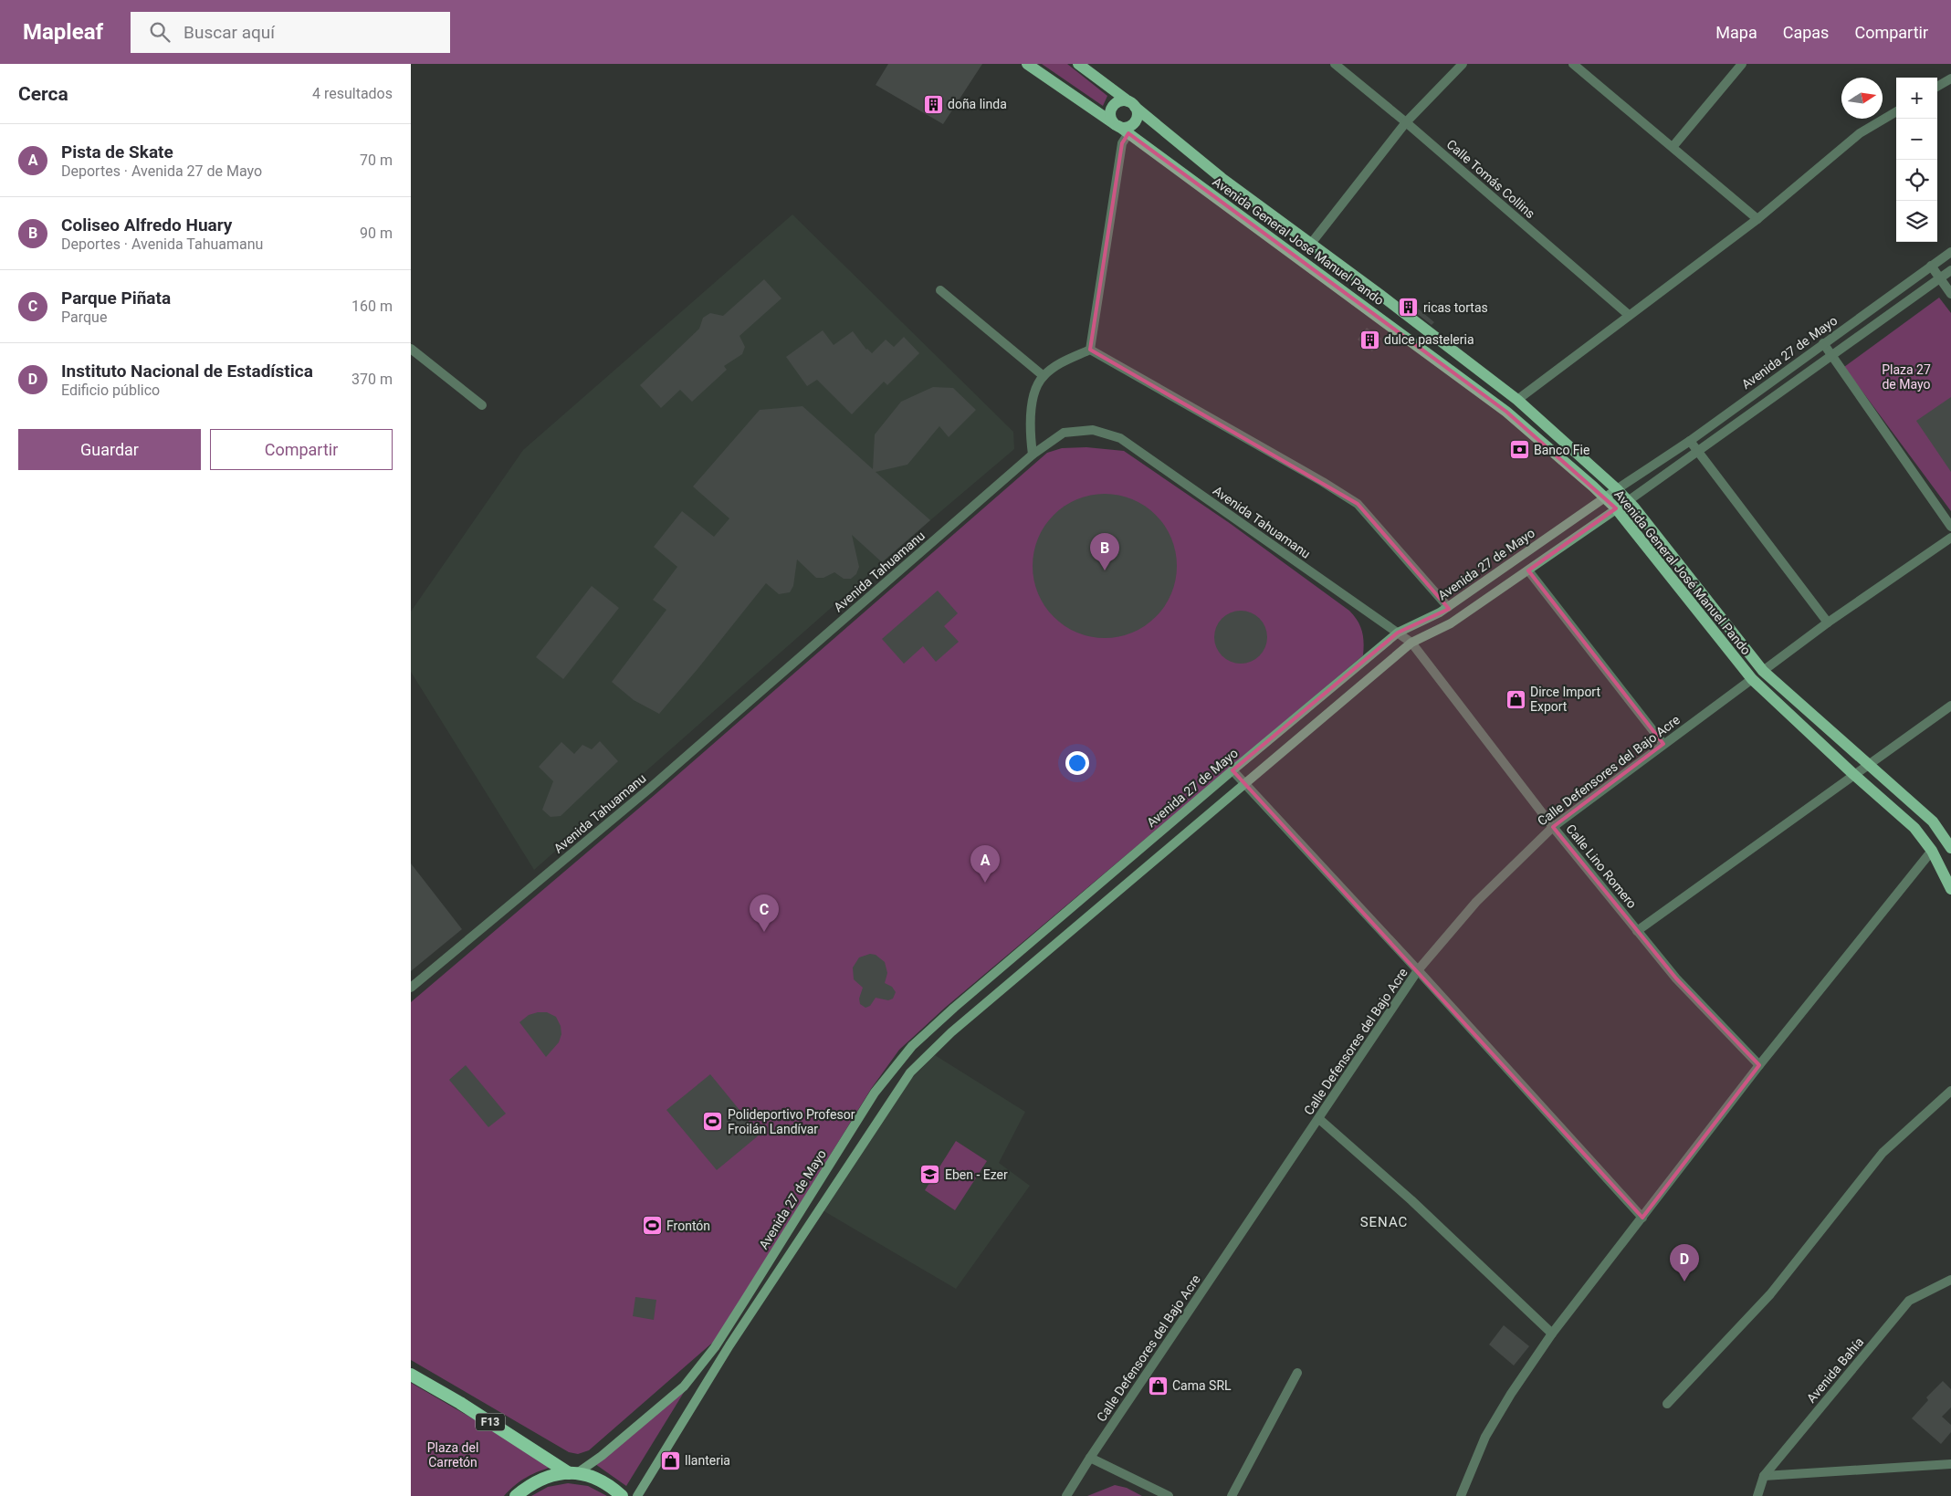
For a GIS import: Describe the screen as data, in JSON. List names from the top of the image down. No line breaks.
{"streets":{"highway":["F13"],"main road":["Avenida General José Manuel Pando","Avenida 27 de Mayo"],"street":["Calle Tomás Collins","Avenida Tahuamanu","Calle Defensores del Bajo Acre","Calle Lino Romero","Avenida Bahía"]},"crossings":[["Avenida General José Manuel Pando","Avenida 27 de Mayo"],["Avenida General José Manuel Pando","Calle Defensores del Bajo Acre"],["Avenida 27 de Mayo","Avenida Tahuamanu"],["Avenida 27 de Mayo","Calle Lino Romero"],["Avenida 27 de Mayo","F13"],["Avenida Tahuamanu","Calle Lino Romero"],["Calle Defensores del Bajo Acre","Calle Lino Romero"]],"districts":["SENAC"],"parks":["Plaza 27 de Mayo","Plaza del Carretón"],"places":{"building":["doña linda","ricas tortas","dulce pasteleria"],"bank":["Banco Fie"],"shop":["Dirce Import Export","Cama SRL","llanteria"],"sports":["Polideportivo Profesor Froilán Landívar","Frontón"],"school or university":["Eben - Ezer"]},"north":"right","page":{"header":"Mapleaf","search":"Buscar aquí","nav":["Mapa","Capas","Compartir"],"heading":["Cerca","4 resultados"],"map_buttons":["+","−"],"list":[{"mark":"A","name":"Pista de Skate","note":"Deportes · Avenida 27 de Mayo","value":"70 m"},{"mark":"B","name":"Coliseo Alfredo Huary","note":"Deportes · Avenida Tahuamanu","value":"90 m"},{"mark":"C","name":"Parque Piñata","note":"Parque","value":"160 m"},{"mark":"D","name":"Instituto Nacional de Estadística","note":"Edificio público","value":"370 m"}],"buttons":["Guardar","Compartir"],"pins":["B","A","C","D"]}}
